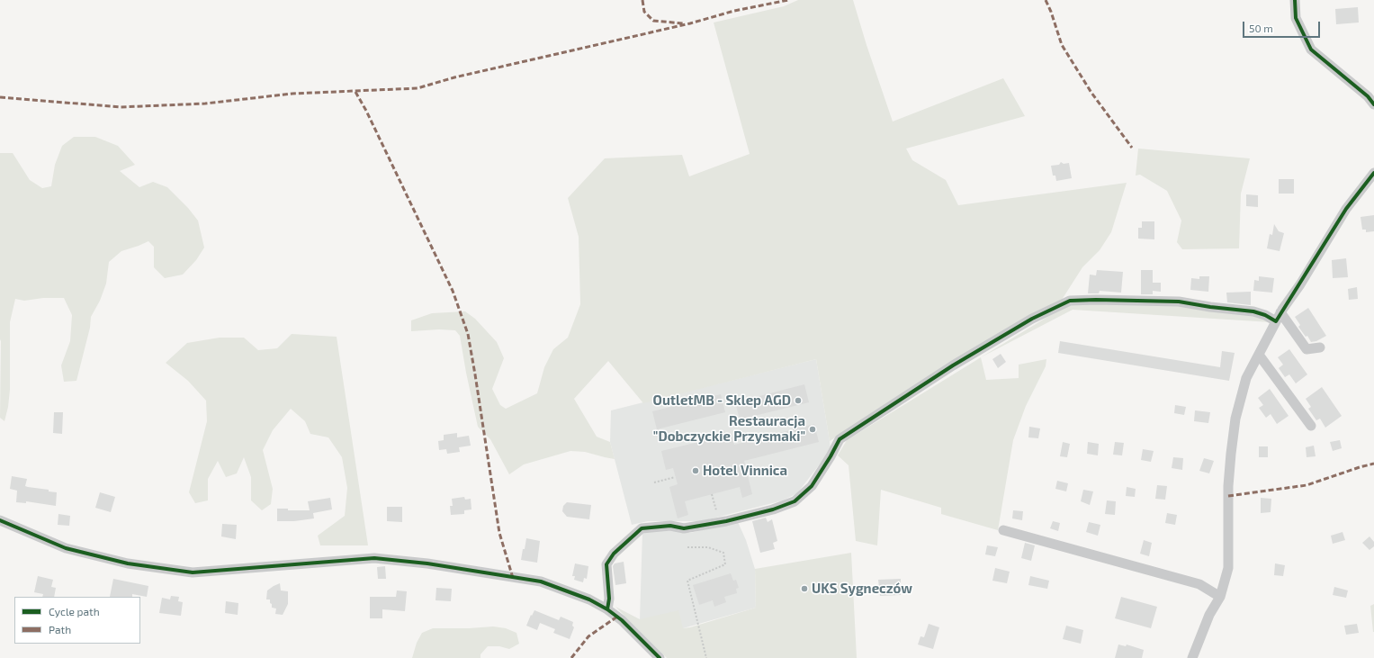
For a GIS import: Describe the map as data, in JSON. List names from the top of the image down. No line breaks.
{"places":["OutletMB - Sklep AGD","Restauracja \"Dobczyckie Przysmaki\"","Hotel Vinnica","UKS Sygneczów"],"legend":["Cycle path","Path"],"scale_bar":"50 m"}
